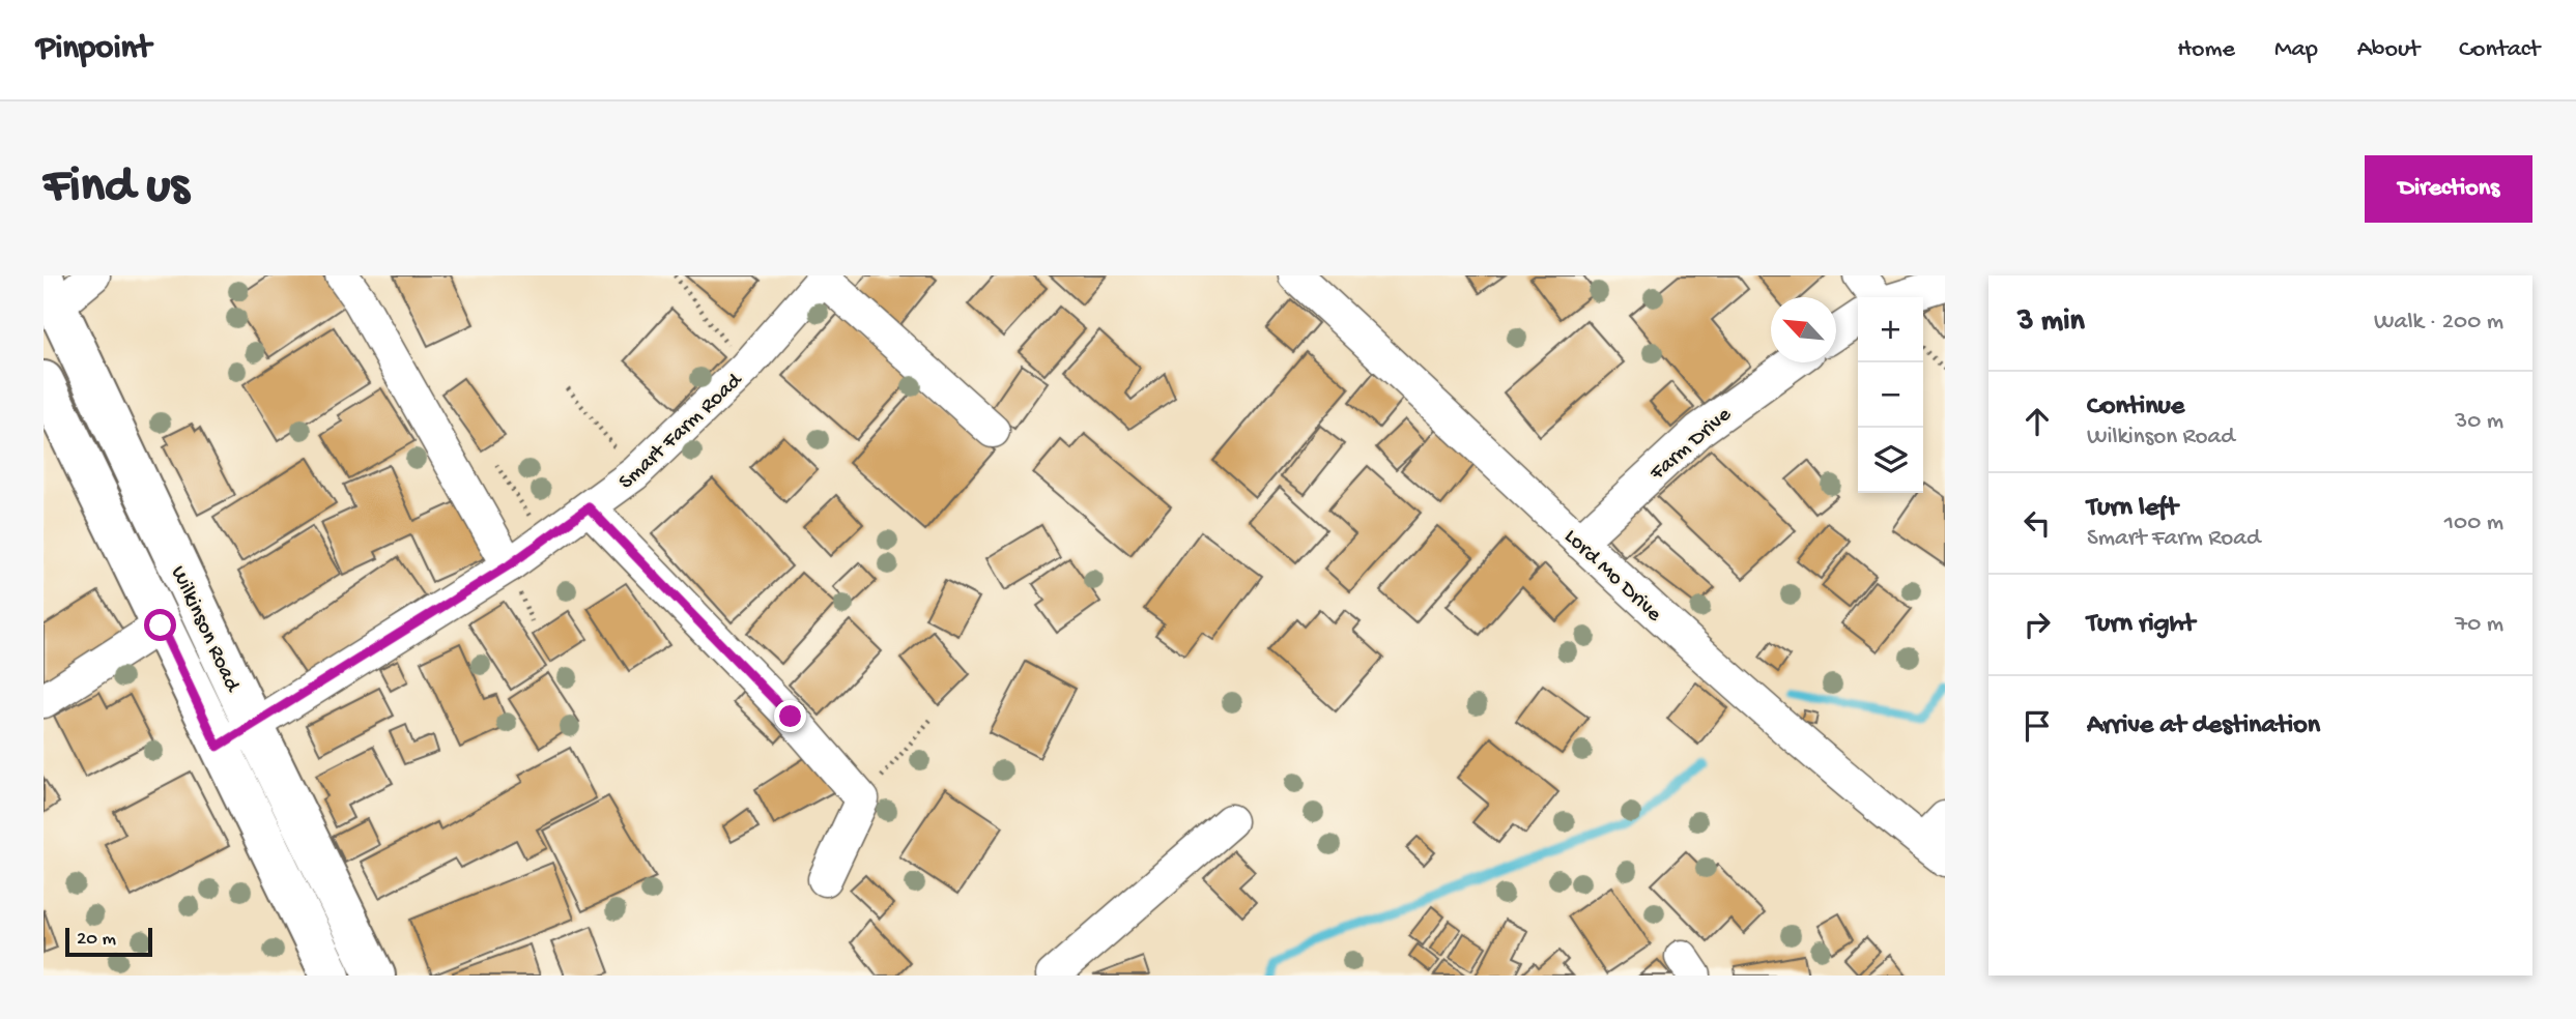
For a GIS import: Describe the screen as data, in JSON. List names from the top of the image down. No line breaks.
{"streets":{"main road":["Wilkinson Road"],"street":["Smart Farm Road","Farm Drive","Lord Mo Drive"]},"crossings":[["Smart Farm Road","Wilkinson Road"],["Farm Drive","Lord Mo Drive"]],"scale_bar":"20 m","north":"top left","page":{"header":"Pinpoint","nav":["Home","Map","About","Contact"],"buttons":"Directions","title":"Find us","heading":["3 min","Walk · 200 m"],"map_buttons":["+","−"],"list":[["Continue","Wilkinson Road","30 m"],["Turn left","Smart Farm Road","100 m"],["Turn right","70 m"],"Arrive at destination"],"scale":"20 m"}}
